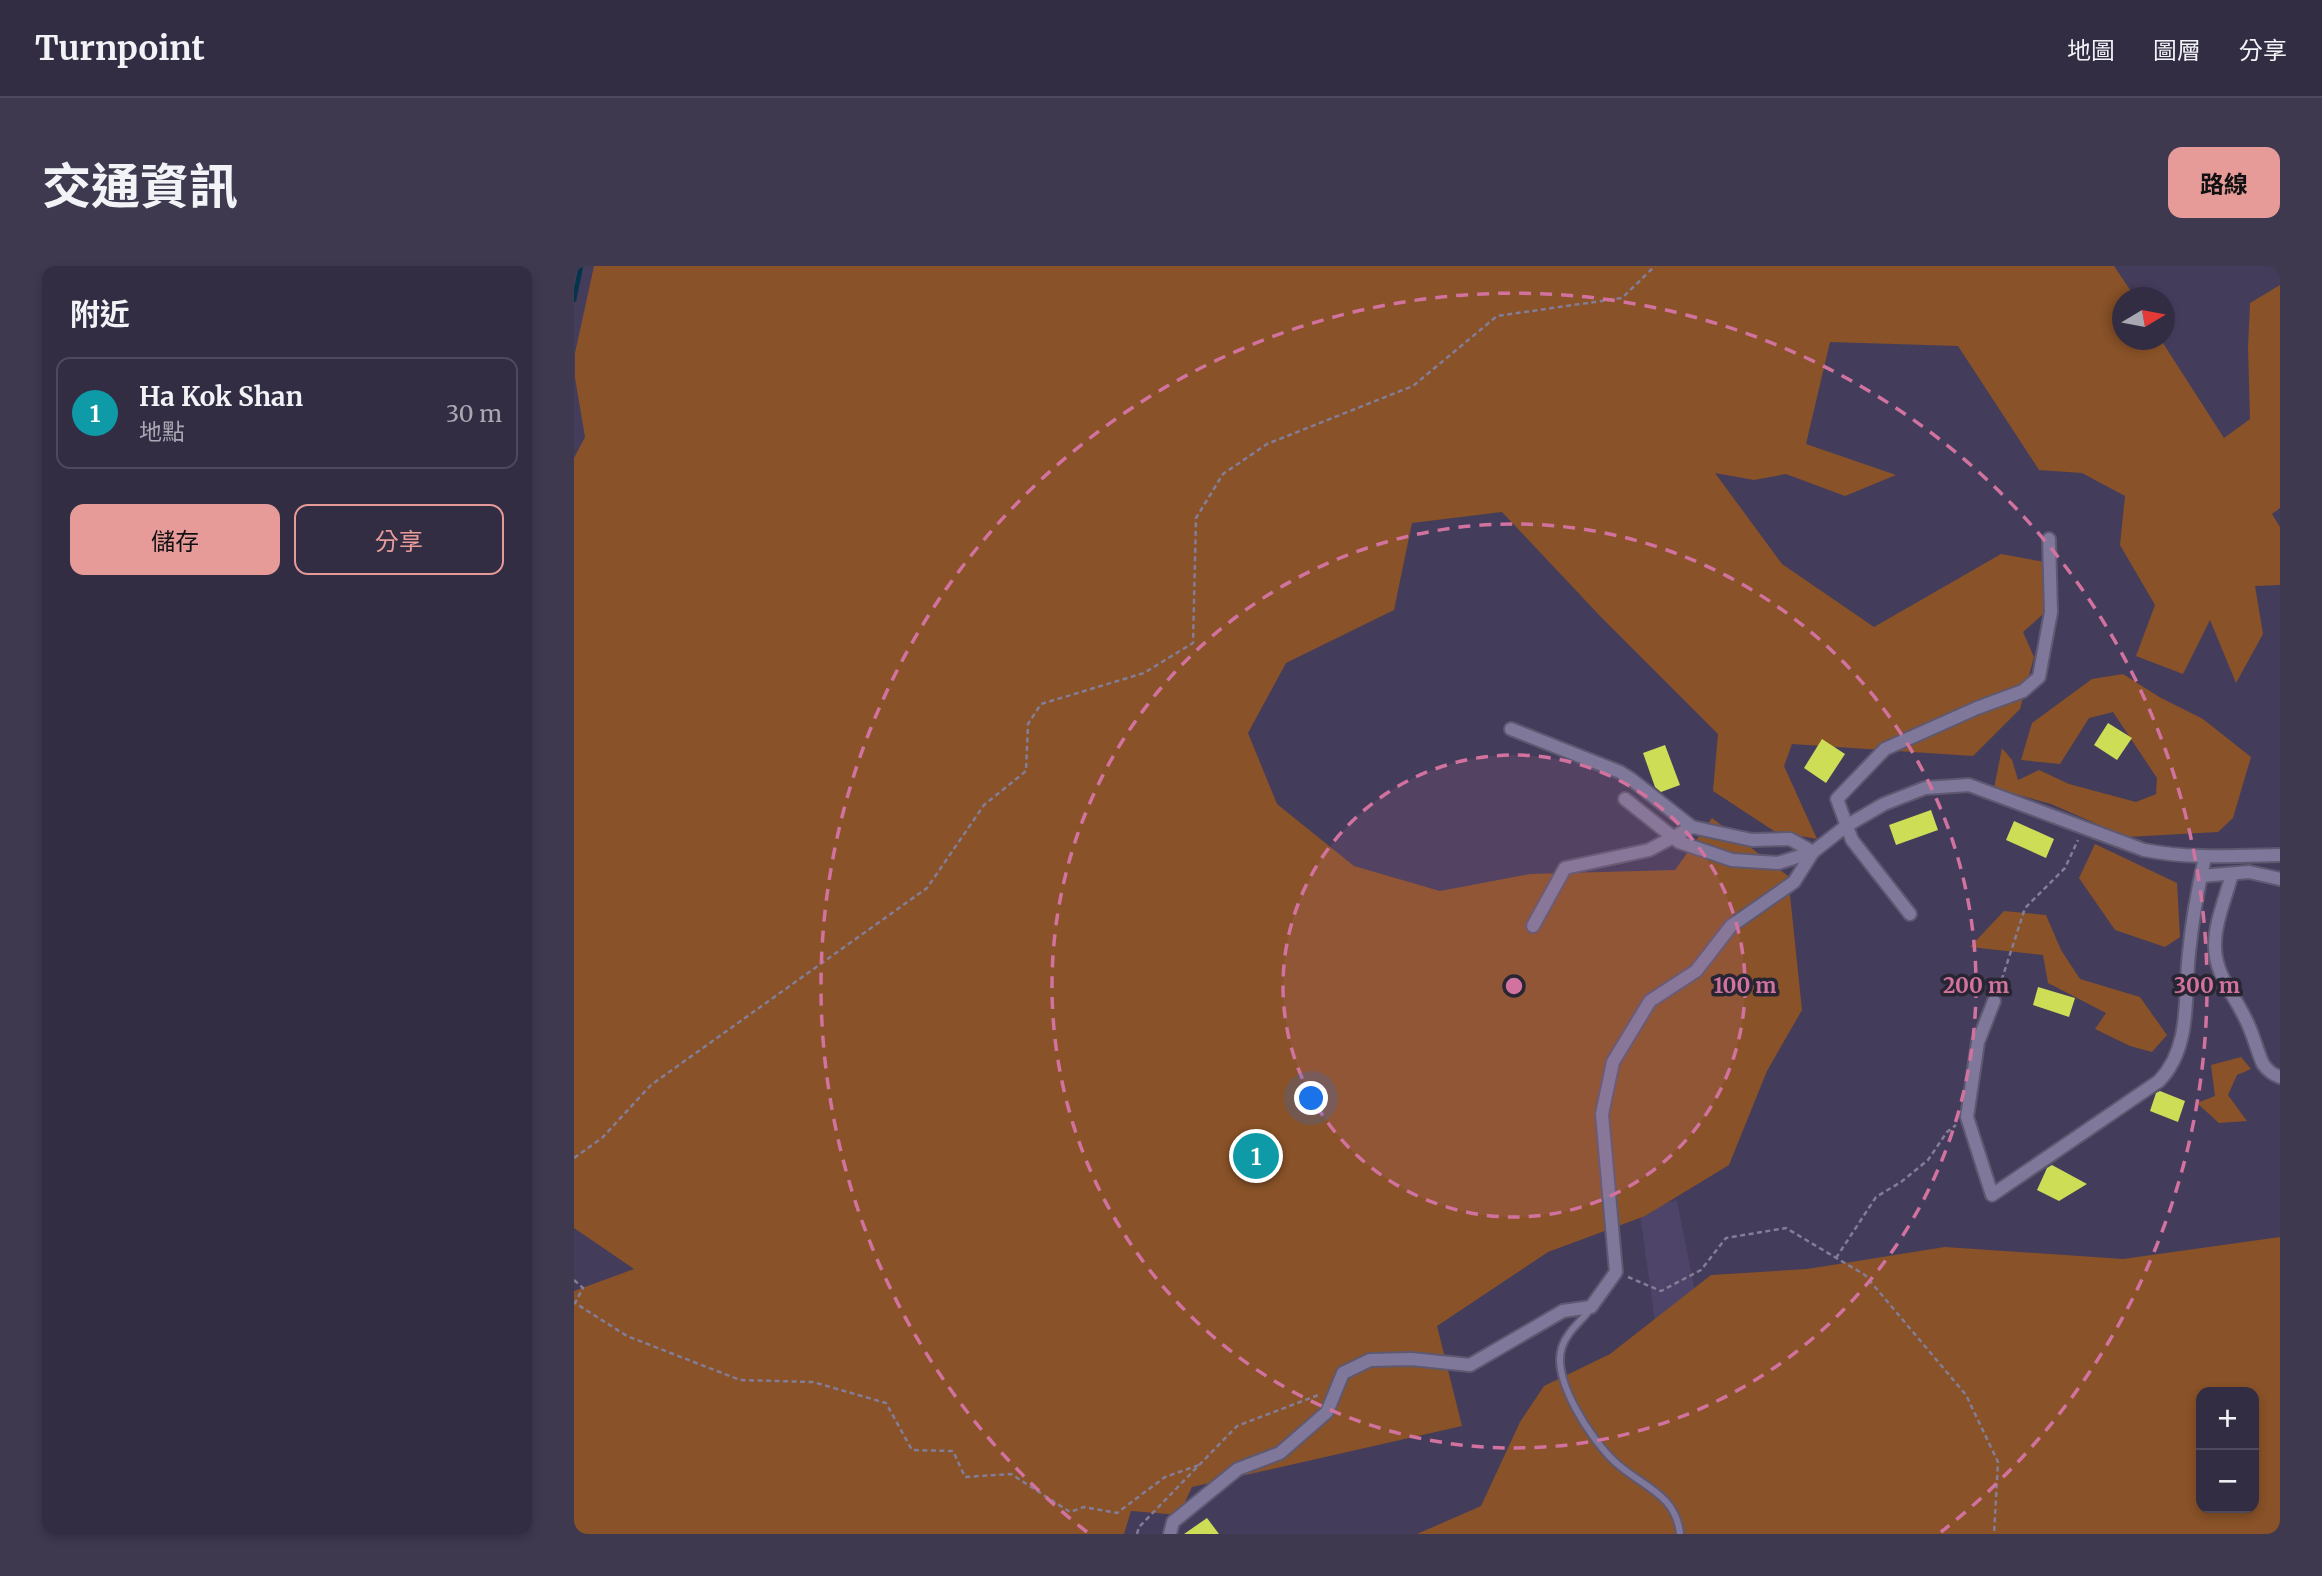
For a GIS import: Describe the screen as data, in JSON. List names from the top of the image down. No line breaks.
{"north":"right","page":{"header":"Turnpoint","nav":["地圖","圖層","分享"],"title":"交通資訊","buttons":["路線",["儲存","分享"]],"heading":"附近","list":[{"mark":"1","name":"Ha Kok Shan","note":"地點","value":"30 m"}],"pins":"1","map_buttons":["+","−"]},"rings":["100 m","200 m","300 m"]}
